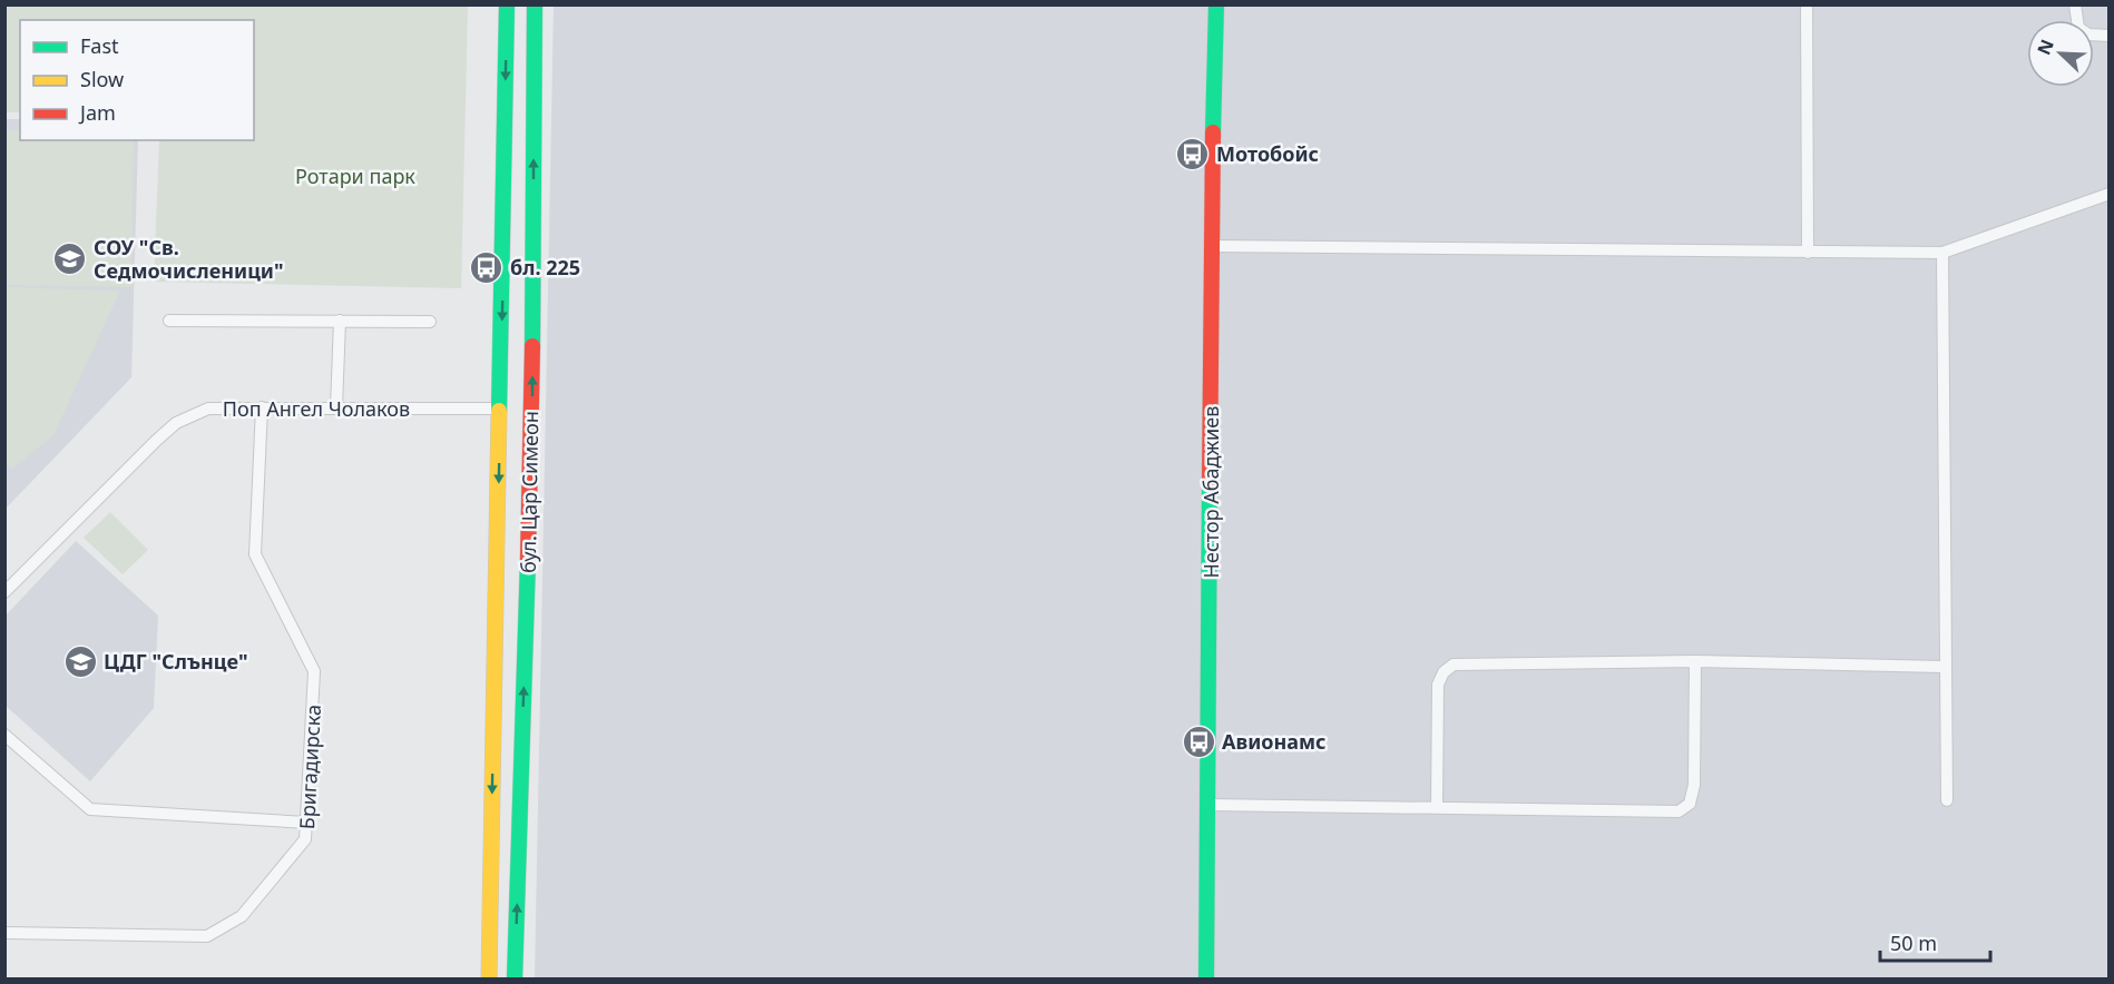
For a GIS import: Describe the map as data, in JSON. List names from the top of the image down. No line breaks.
{"streets":{"main road":["бул. Цар Симеон","Нестор Абаджиев"],"street":["Поп Ангел Чолаков","Бригадирска"]},"crossings":[["Поп Ангел Чолаков","бул. Цар Симеон"],["Поп Ангел Чолаков","Бригадирска"]],"parks":["Ротари парк"],"places":{"bus stop":["Мотобойс","бл. 225","Авионамс"],"school or university":["СОУ \"Св. Седмочисленици\"","ЦДГ \"Слънце\""]},"legend":["Fast","Slow","Jam"],"scale_bar":"50 m","north":"top left"}
